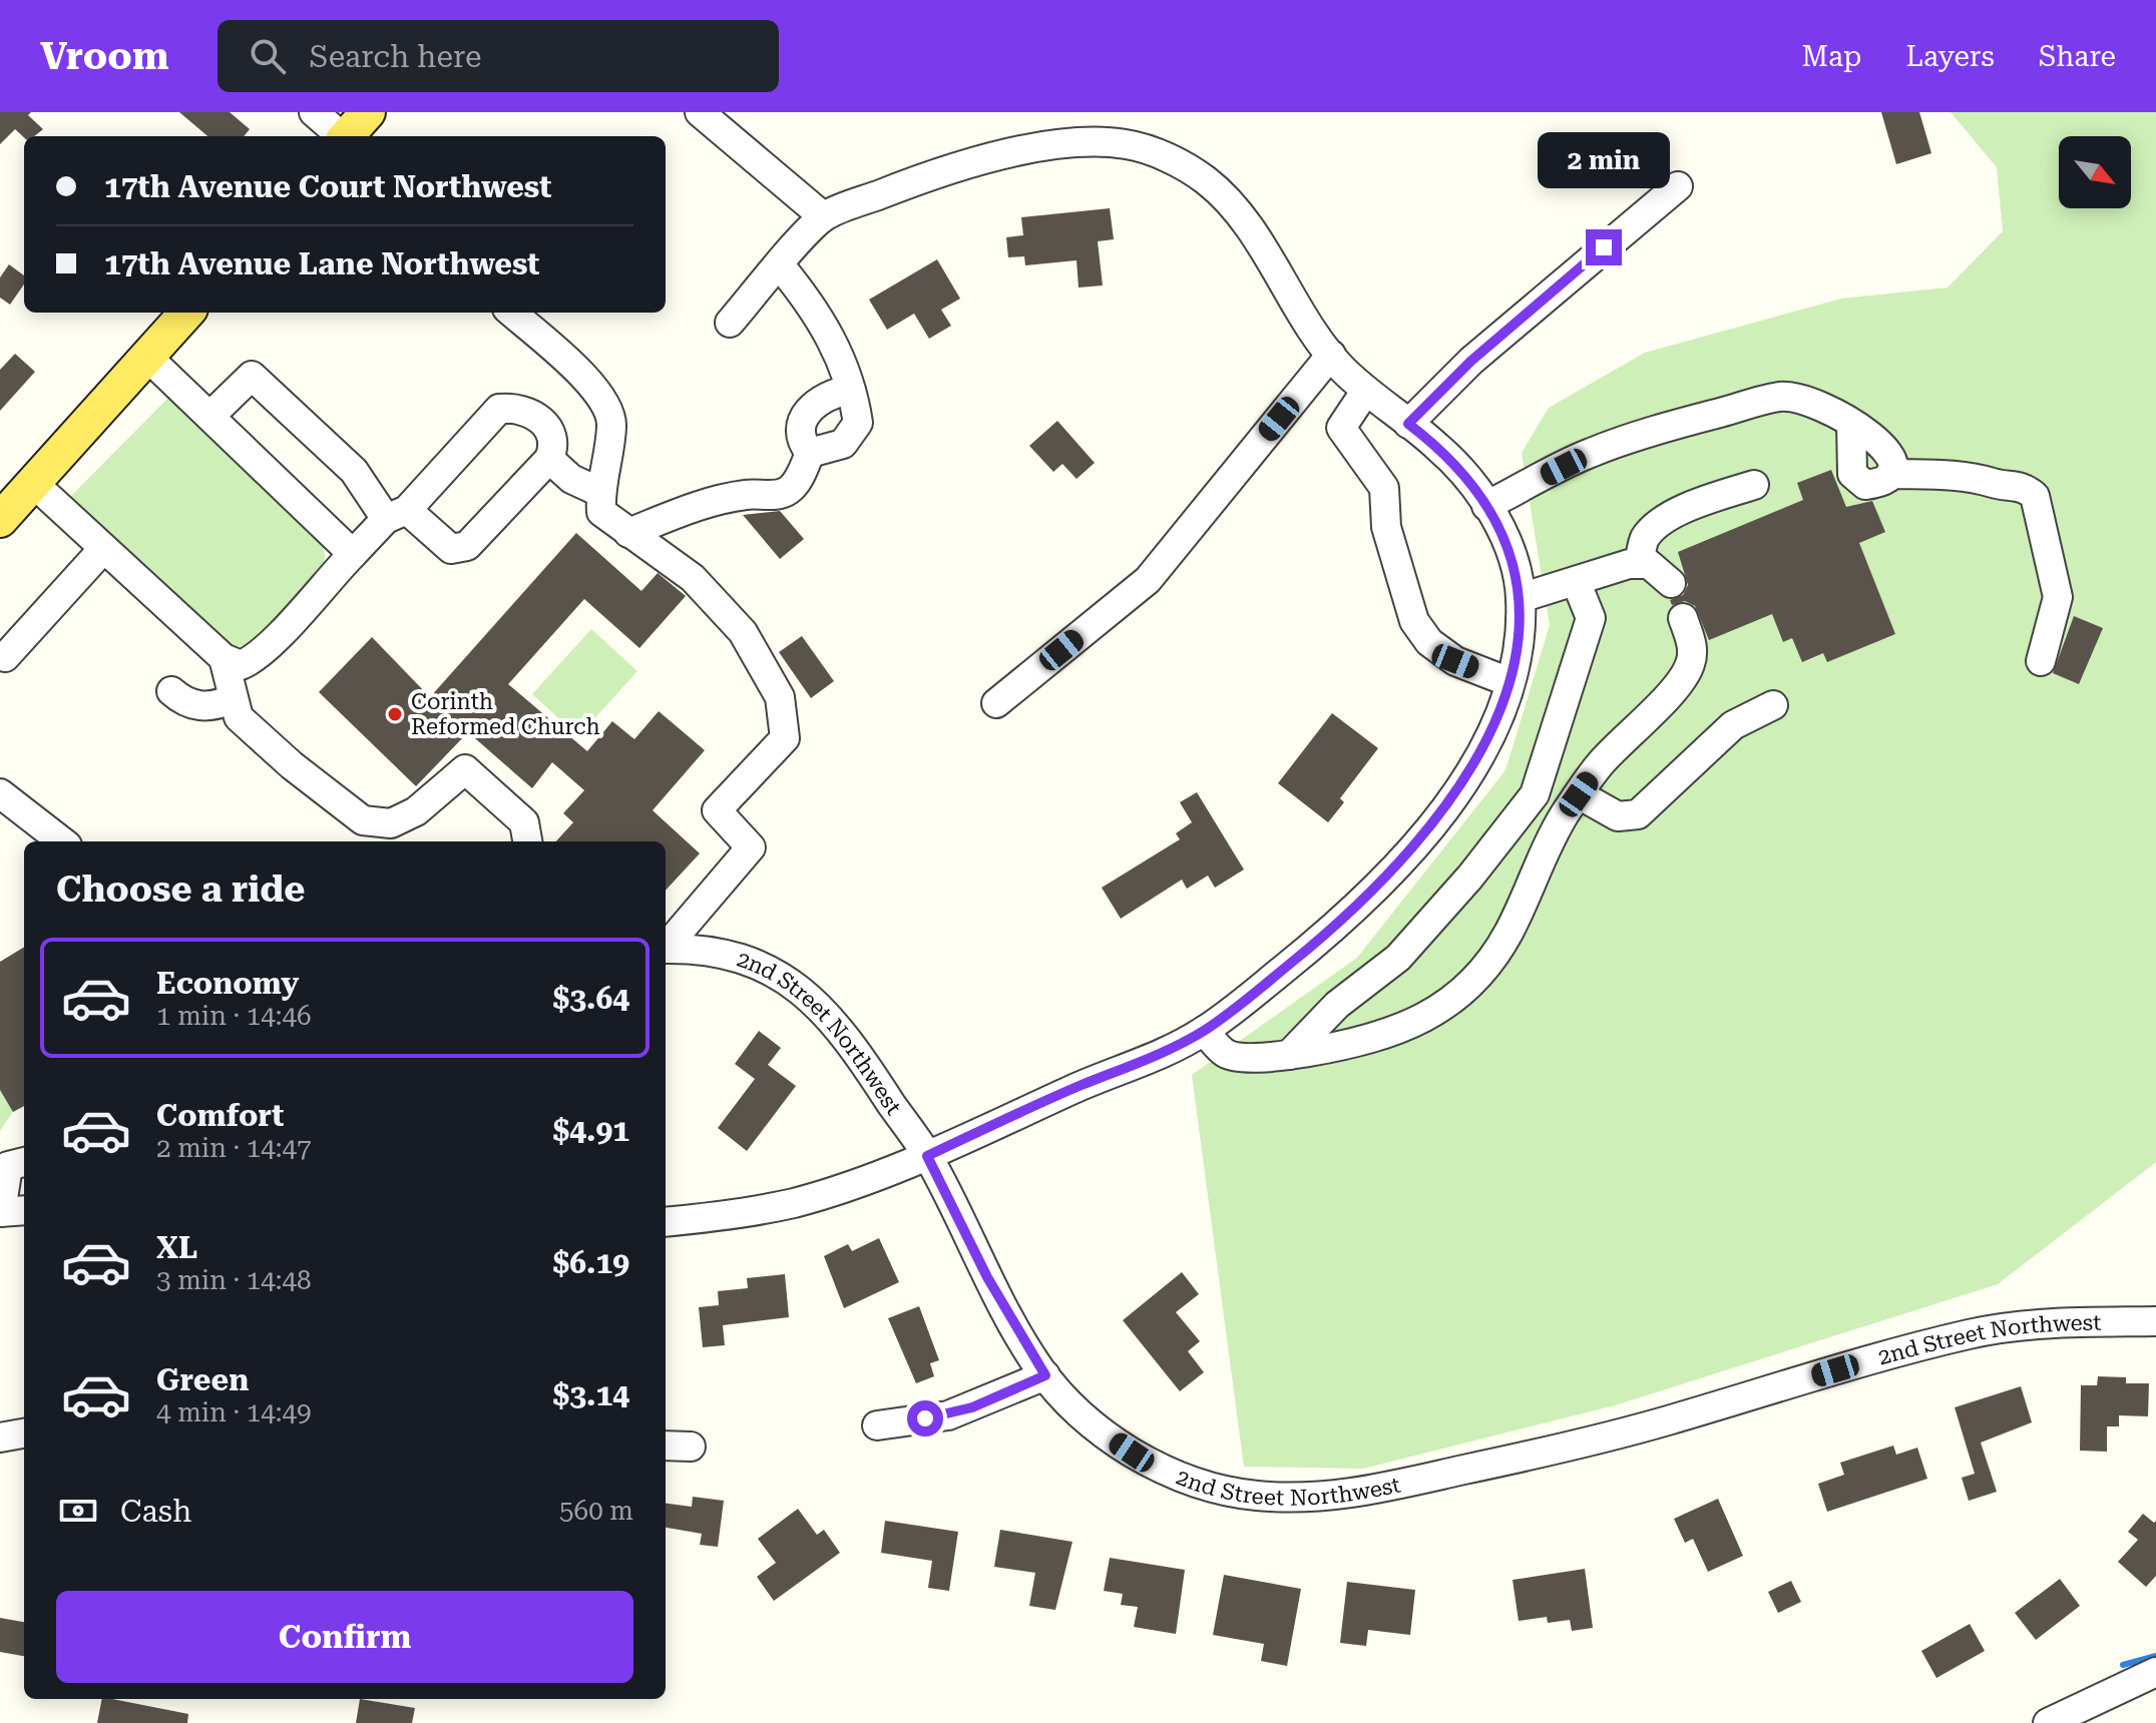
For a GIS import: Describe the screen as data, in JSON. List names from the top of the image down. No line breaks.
{"streets":{"street":["2nd Street Northwest"]},"places":["Corinth Reformed Church"],"north":"bottom right","page":{"header":"Vroom","search":"Search here","nav":["Map","Layers","Share"],"bubble":"2 min","banner":["17th Avenue Court Northwest","17th Avenue Lane Northwest"],"heading":"Choose a ride","list":[{"name":"Economy","note":"1 min · 14:46","value":"$3.64"},{"name":"Comfort","note":"2 min · 14:47","value":"$4.91"},{"name":"XL","note":"3 min · 14:48","value":"$6.19"},{"name":"Green","note":"4 min · 14:49","value":"$3.14"}],"pay":["Cash","560 m"],"buttons":"Confirm"}}
